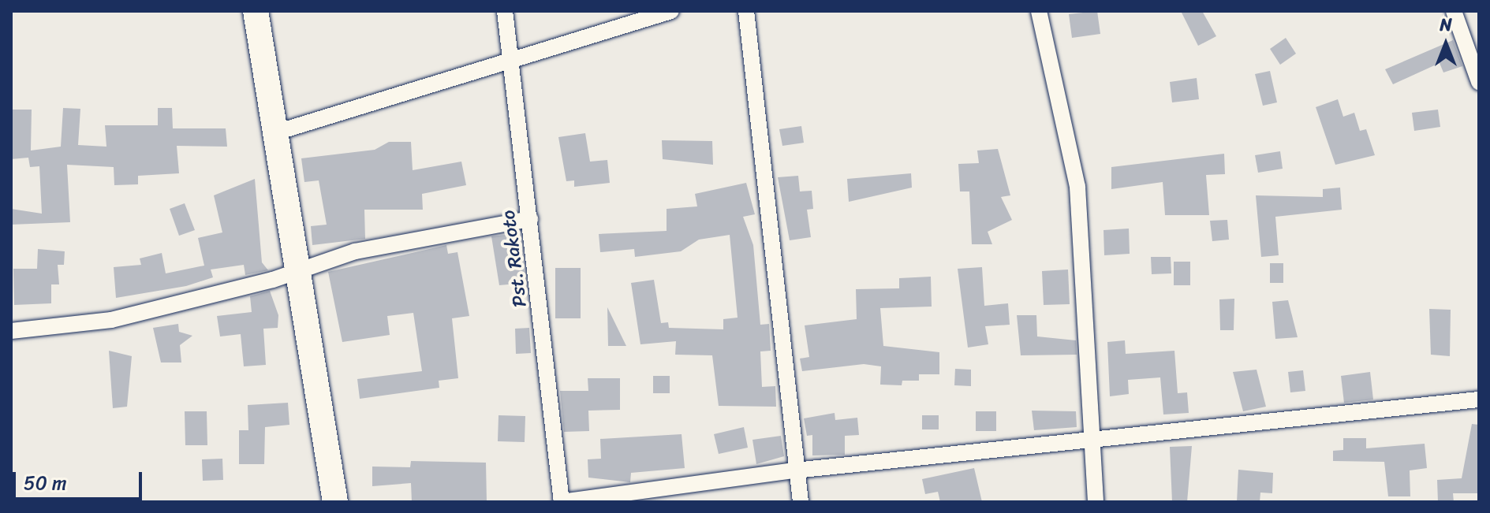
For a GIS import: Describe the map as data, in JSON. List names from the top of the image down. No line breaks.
{"streets":{"street":["Pst. Rakoto"]},"scale_bar":"50 m","north":"top"}
